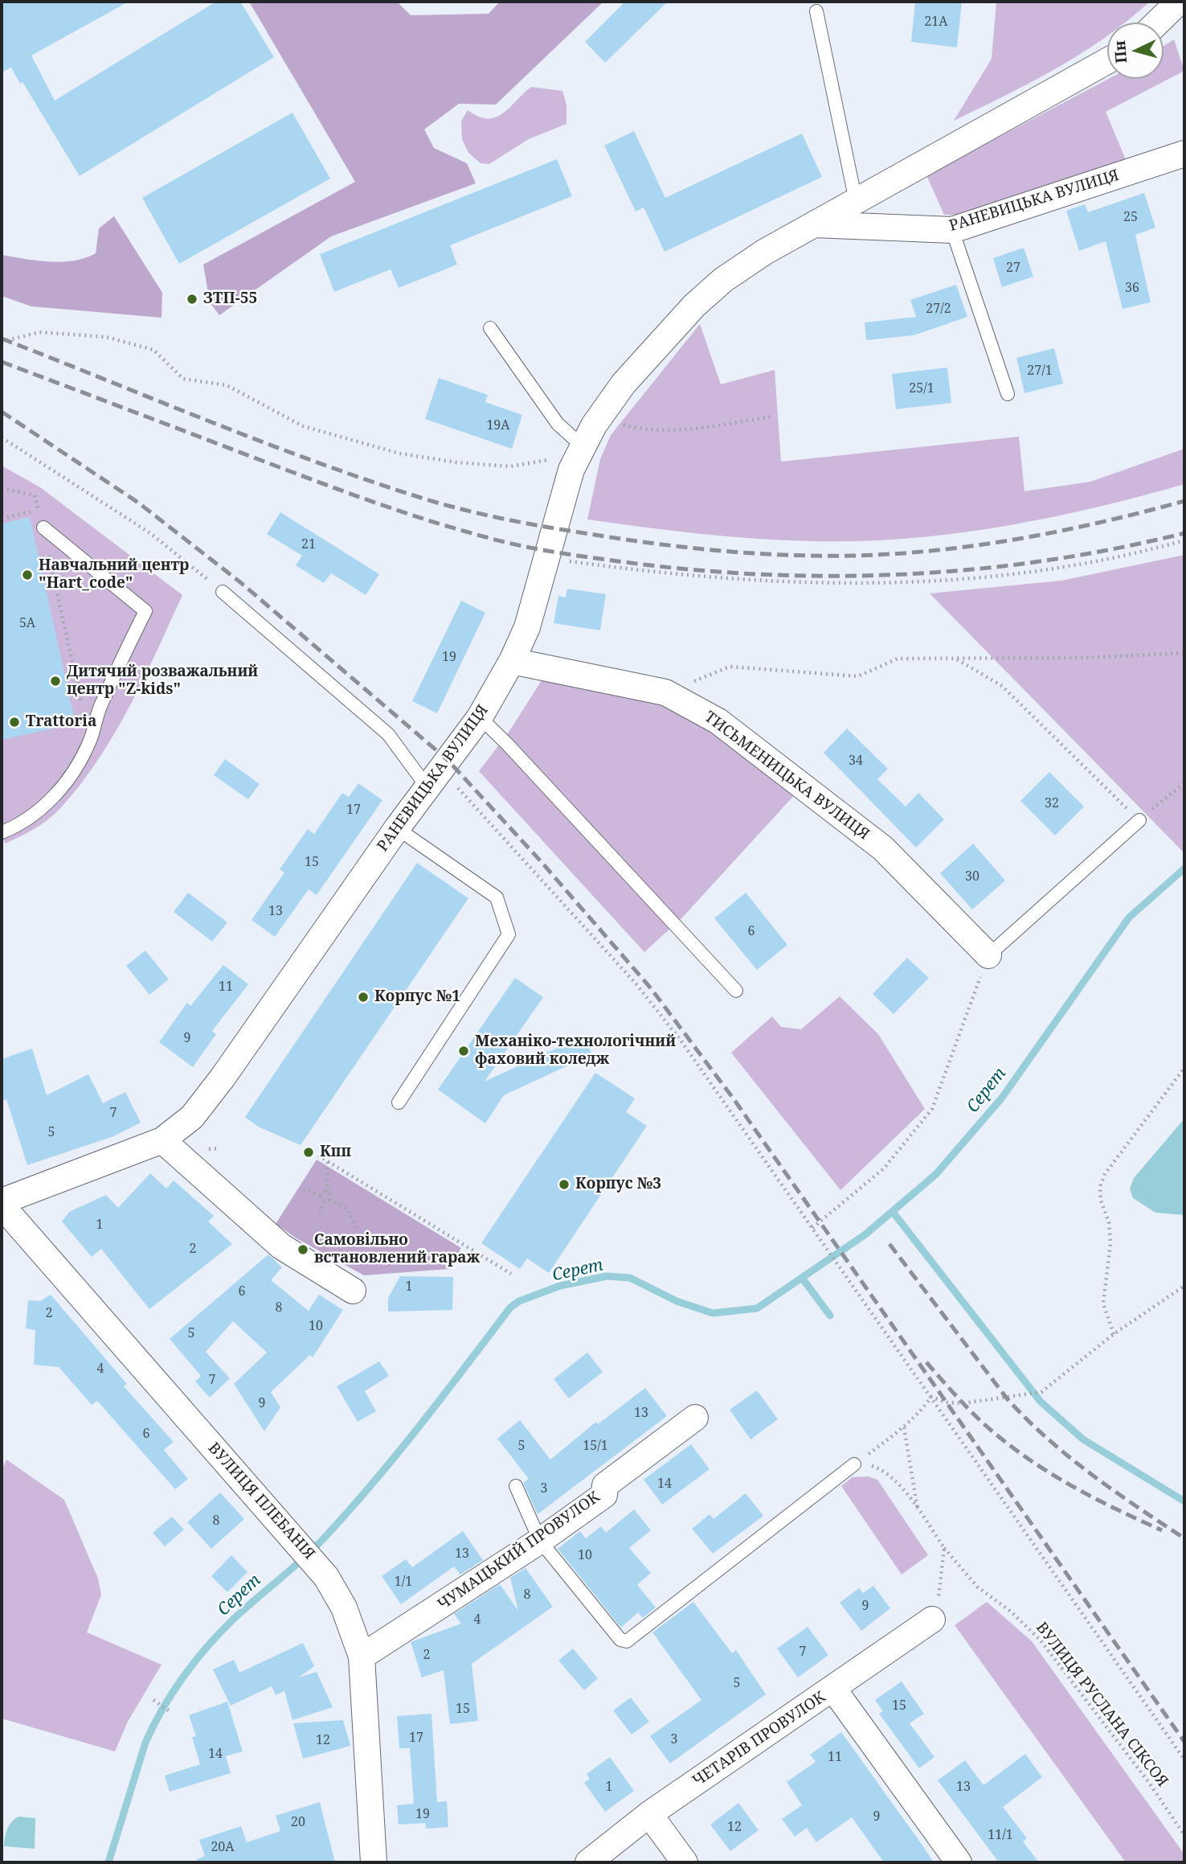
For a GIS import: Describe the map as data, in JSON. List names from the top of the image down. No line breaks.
{"streets":{"street":["РАНЕВИЦЬКА ВУЛИЦЯ","ТИСЬМЕНИЦЬКА ВУЛИЦЯ","ВУЛИЦЯ ПЛЕБАНІЯ","ЧУМАЦЬКИЙ ПРОВУЛОК","ЧЕТАРІВ ПРОВУЛОК"],"path":["ВУЛИЦЯ РУСЛАНА СІКСОЯ"]},"crossings":[["РАНЕВИЦЬКА ВУЛИЦЯ","ТИСЬМЕНИЦЬКА ВУЛИЦЯ"],["ВУЛИЦЯ ПЛЕБАНІЯ","ЧУМАЦЬКИЙ ПРОВУЛОК"]],"water":["Серет"],"places":["ЗТП-55","Навчальний центр \"Hart_code\"","Дитячий розважальний центр \"Z-kids\"","Trattoria","Корпус №1","Механіко-технологічний фаховий коледж","Кпп","Корпус №3","Самовільно встановлений гараж"],"house_numbers":["21А","25","27","36","27/2","27/1","25/1","19А","21","5А","19","34","32","17","15","30","13","6","11","9","7","5","1","2","1","6","8","2","10","5","4","7","9","13","6","5","15/1","14","3","8","13","10","1/1","8","9","4","7","2","5","15","15","17","3","12","14","11","1","13","19","9","20","12","11/1","20А"],"north":"left"}
